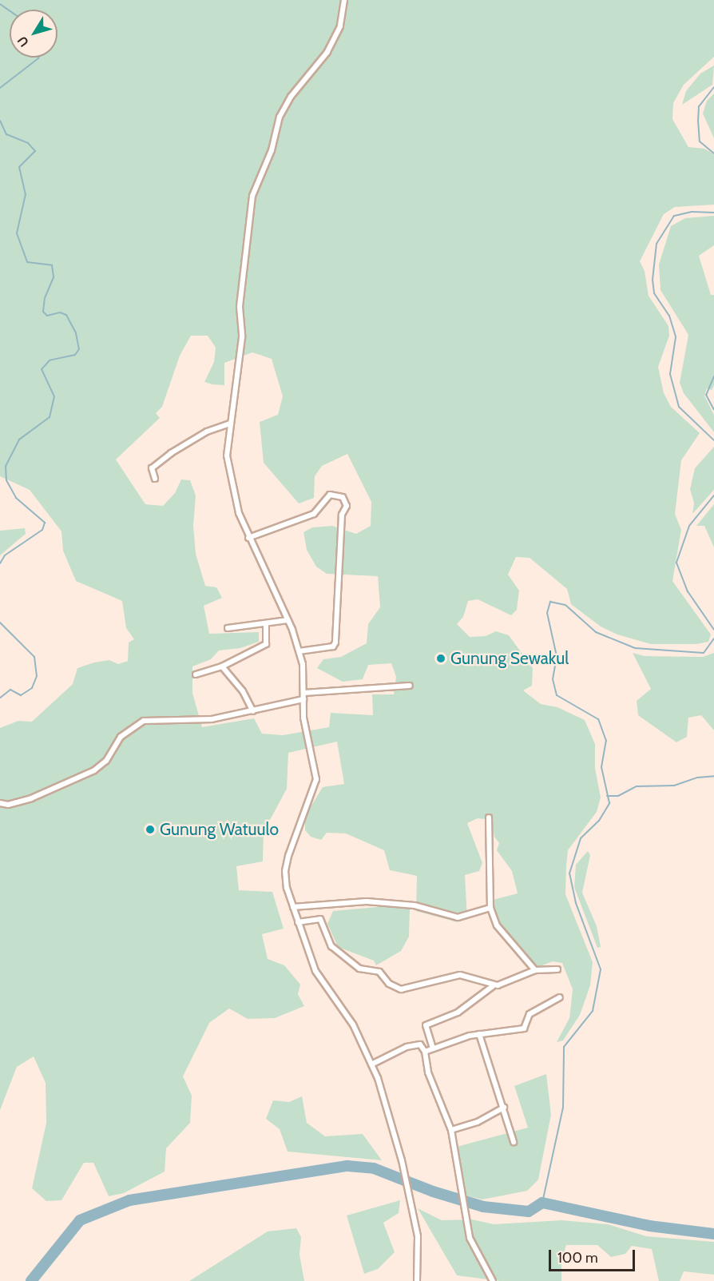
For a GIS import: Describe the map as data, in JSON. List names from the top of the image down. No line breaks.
{"places":["Gunung Sewakul","Gunung Watuulo"],"scale_bar":"100 m","north":"bottom left"}
